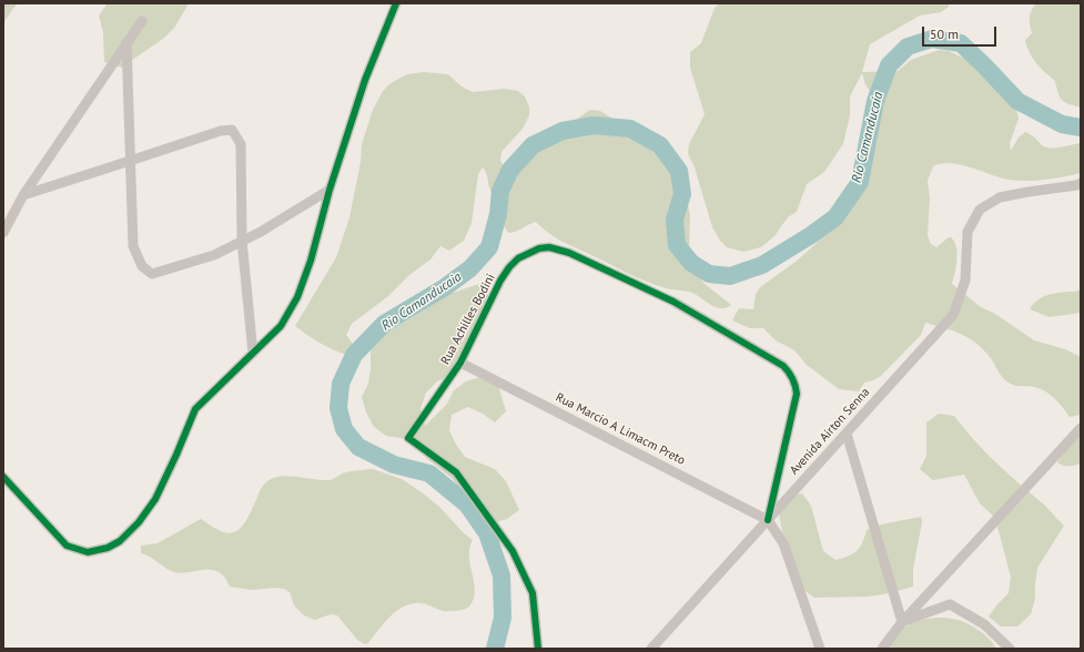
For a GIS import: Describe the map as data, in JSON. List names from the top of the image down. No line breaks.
{"streets":{"street":["Rua Achilles Bodini","Rua Marcio A Limacm Preto","Avenida Airton Senna"]},"crossings":[["Rua Achilles Bodini","Rua Marcio A Limacm Preto"],["Rua Achilles Bodini","Avenida Airton Senna"],["Rua Marcio A Limacm Preto","Avenida Airton Senna"]],"water":["Rio Camanducaia"],"scale_bar":"50 m"}
